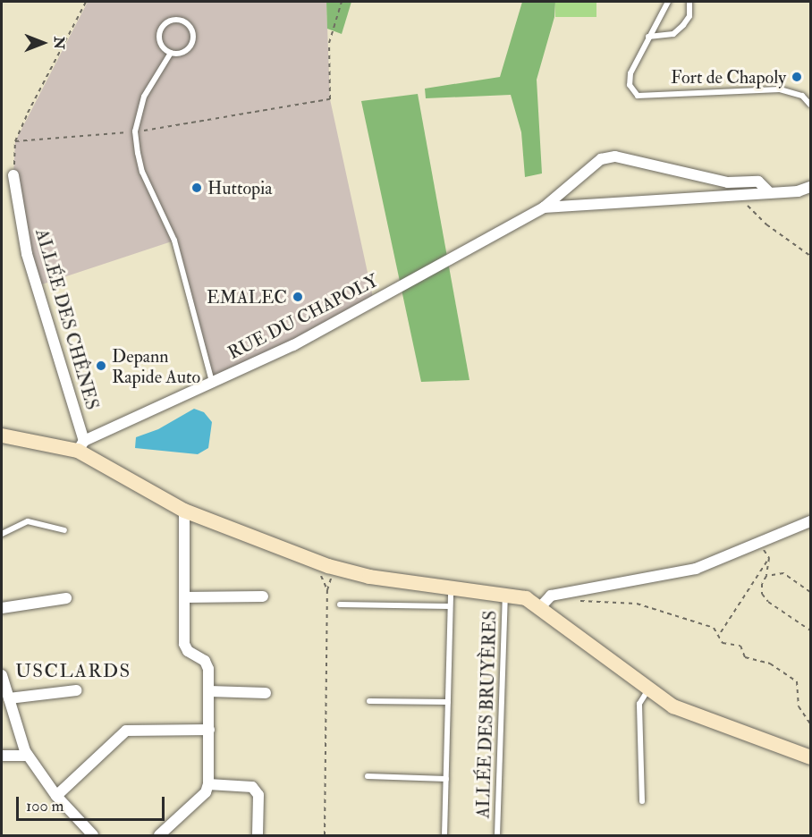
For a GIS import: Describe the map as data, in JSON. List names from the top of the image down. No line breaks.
{"streets":{"street":["RUE DU CHAPOLY","ALLÉE DES CHÊNES"],"lane":["ALLÉE DES BRUYÈRES"]},"crossings":[["RUE DU CHAPOLY","ALLÉE DES CHÊNES"]],"districts":["USCLARDS"],"places":["Fort de Chapoly","Huttopia","EMALEC","Depann Rapide Auto"],"scale_bar":"100 m","north":"right"}
